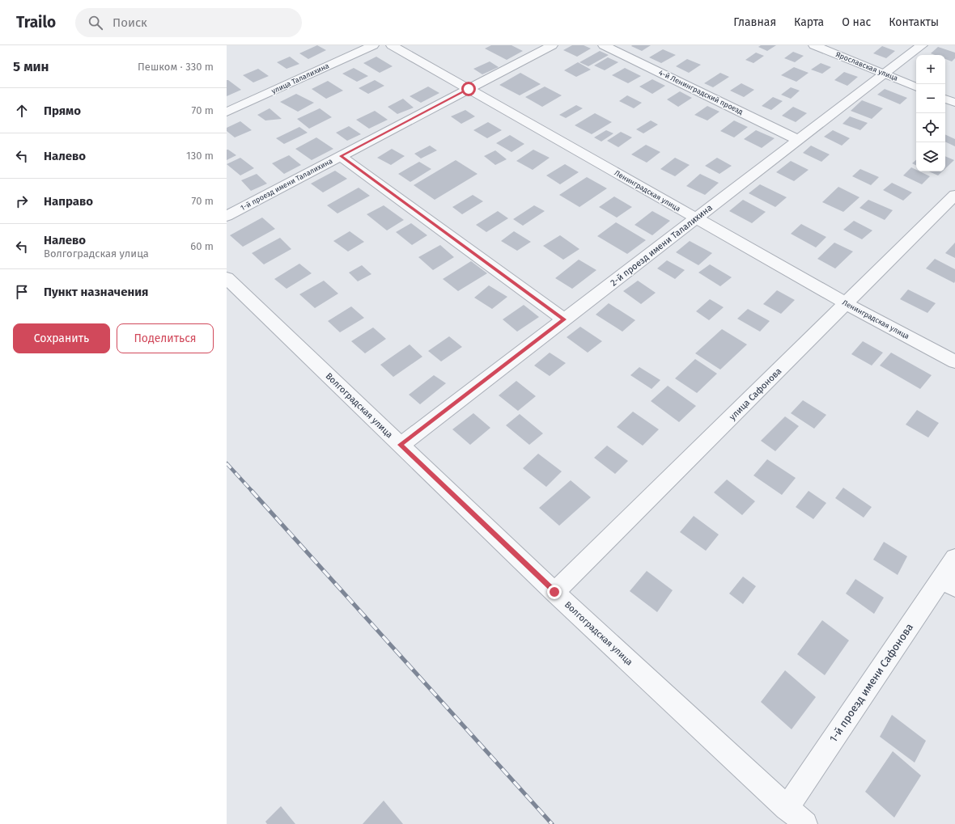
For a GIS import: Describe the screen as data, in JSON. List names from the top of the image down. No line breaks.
{"streets":{"street":["Ярославская улица","улица Талалихина","4-й Ленинградский проезд","1-й проезд имени Талалихина","Ленинградская улица","2-й проезд имени Талалихина","улица Сафонова","Волгоградская улица","1-й проезд имени Сафонова"]},"crossings":[["Ярославская улица","2-й проезд имени Талалихина"],["4-й Ленинградский проезд","2-й проезд имени Талалихина"],["1-й проезд имени Талалихина","Ленинградская улица"],["Ленинградская улица","2-й проезд имени Талалихина"],["Ленинградская улица","улица Сафонова"],["2-й проезд имени Талалихина","Волгоградская улица"],["улица Сафонова","Волгоградская улица"],["Волгоградская улица","1-й проезд имени Сафонова"]],"page":{"header":"Trailo","search":"Поиск","nav":["Главная","Карта","О нас","Контакты"],"heading":["5 мин","Пешком · 330 m"],"map_buttons":["+","−"],"list":[["Прямо","70 m"],["Налево","130 m"],["Направо","70 m"],["Налево","Волгоградская улица","60 m"],"Пункт назначения"],"buttons":["Сохранить","Поделиться"]}}
